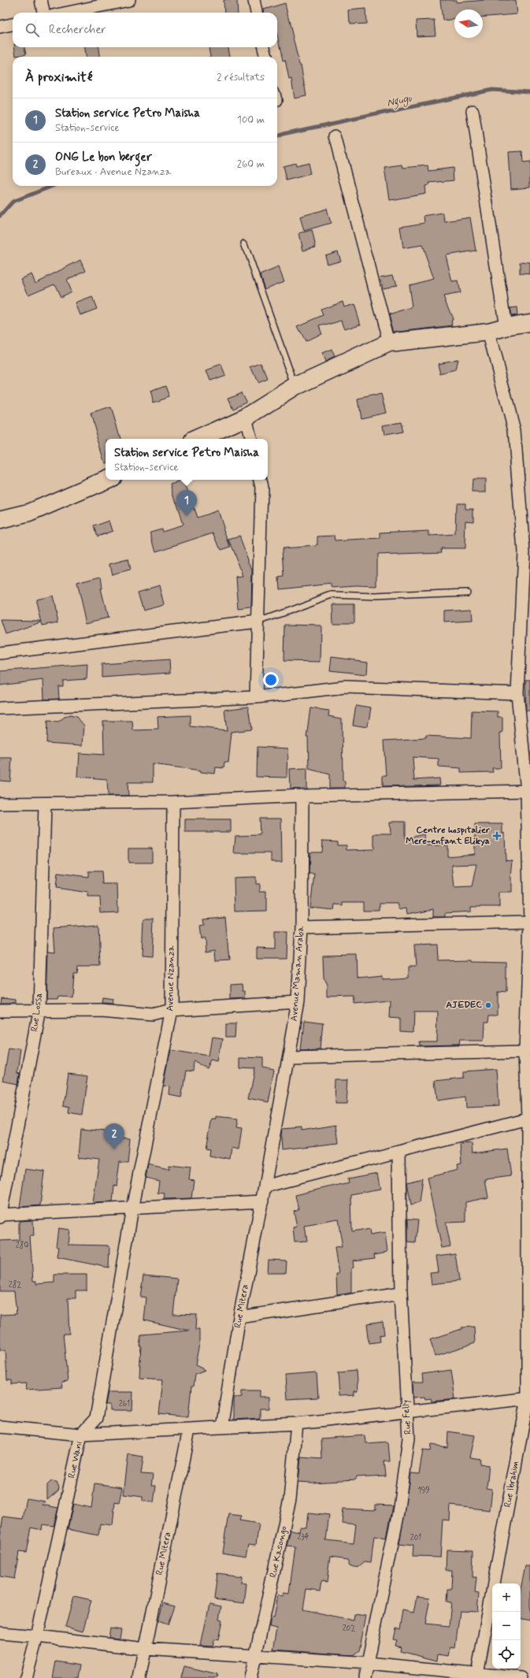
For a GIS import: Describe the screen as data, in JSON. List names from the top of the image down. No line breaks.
{"streets":{"street":["Avenue Maman Araba","Avenue Nzanza","Rue Lossa","Rue Mitera","Rue Felly","Rue Wani","Rue Ibrahim","Rue Kasongo"]},"crossings":[["Avenue Maman Araba","Rue Mitera"],["Avenue Nzanza","Rue Wani"]],"water":["Ngugu"],"places":{"health":["Centre hospitalier Mere-enfant Elikya"],"other":["AJEDEC"]},"house_numbers":["280","282","261","199","234","201","202"],"north":"left","page":{"search":"Rechercher","heading":["À proximité","2 résultats"],"list":[{"mark":"1","name":"Station service Petro Maisha","note":"Station-service","value":"100 m"},{"mark":"2","name":"ONG Le bon berger","note":"Bureaux · Avenue Nzanza","value":"260 m"}],"popup":["Station service Petro Maisha","Station-service"],"pins":["1","2"],"map_buttons":["+","−"]}}
